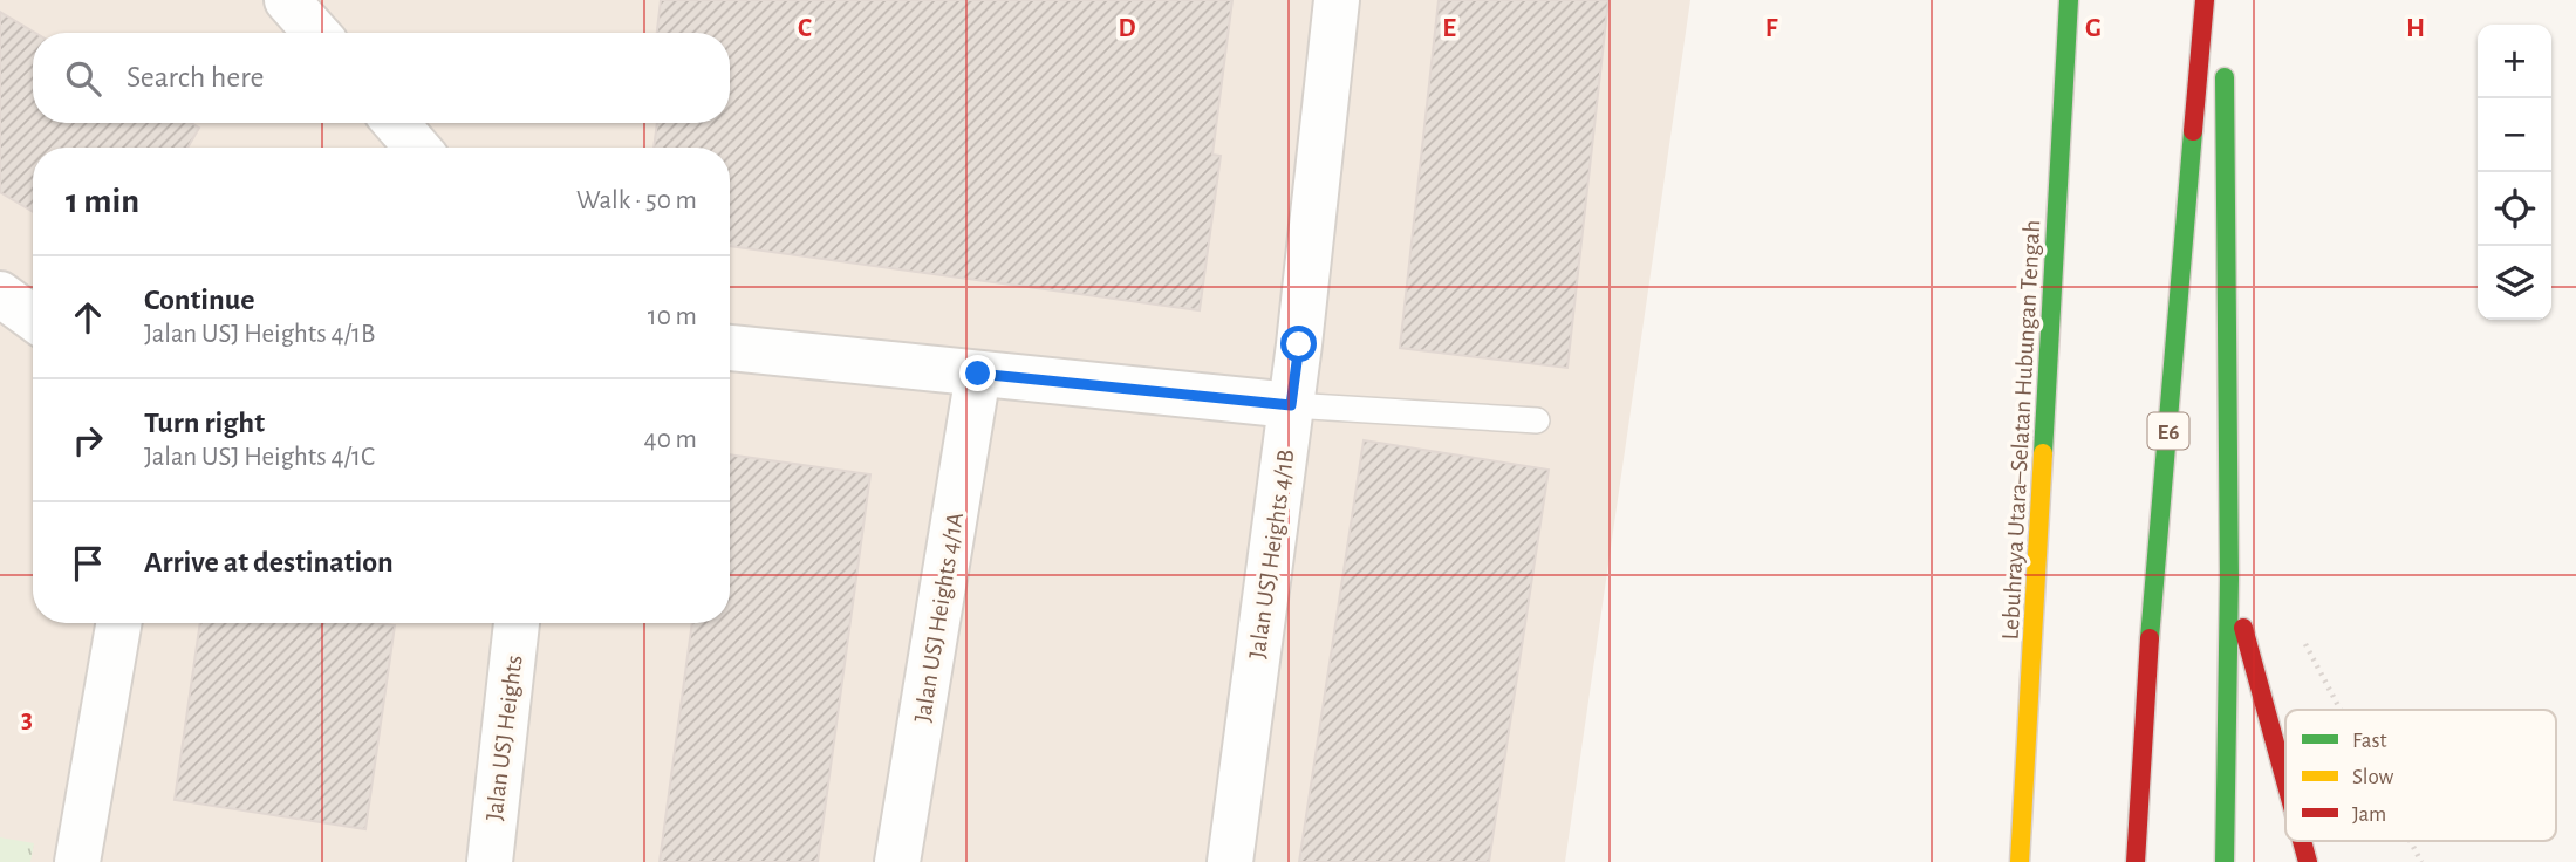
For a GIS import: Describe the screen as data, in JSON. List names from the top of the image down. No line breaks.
{"streets":{"highway":["Lebuhraya Utara–Selatan Hubungan Tengah","E6"],"street":["Jalan USJ Heights 4/1B","Jalan USJ Heights 4/1A","Jalan USJ Heights"]},"legend":["Fast","Slow","Jam"],"page":{"map_buttons":["+","−"],"search":"Search here","heading":["1 min","Walk · 50 m"],"list":[["Continue","Jalan USJ Heights 4/1B","10 m"],["Turn right","Jalan USJ Heights 4/1C","40 m"],"Arrive at destination"]},"grid":{"columns":["C","D","E","F","G","H"],"rows":["3"]}}
